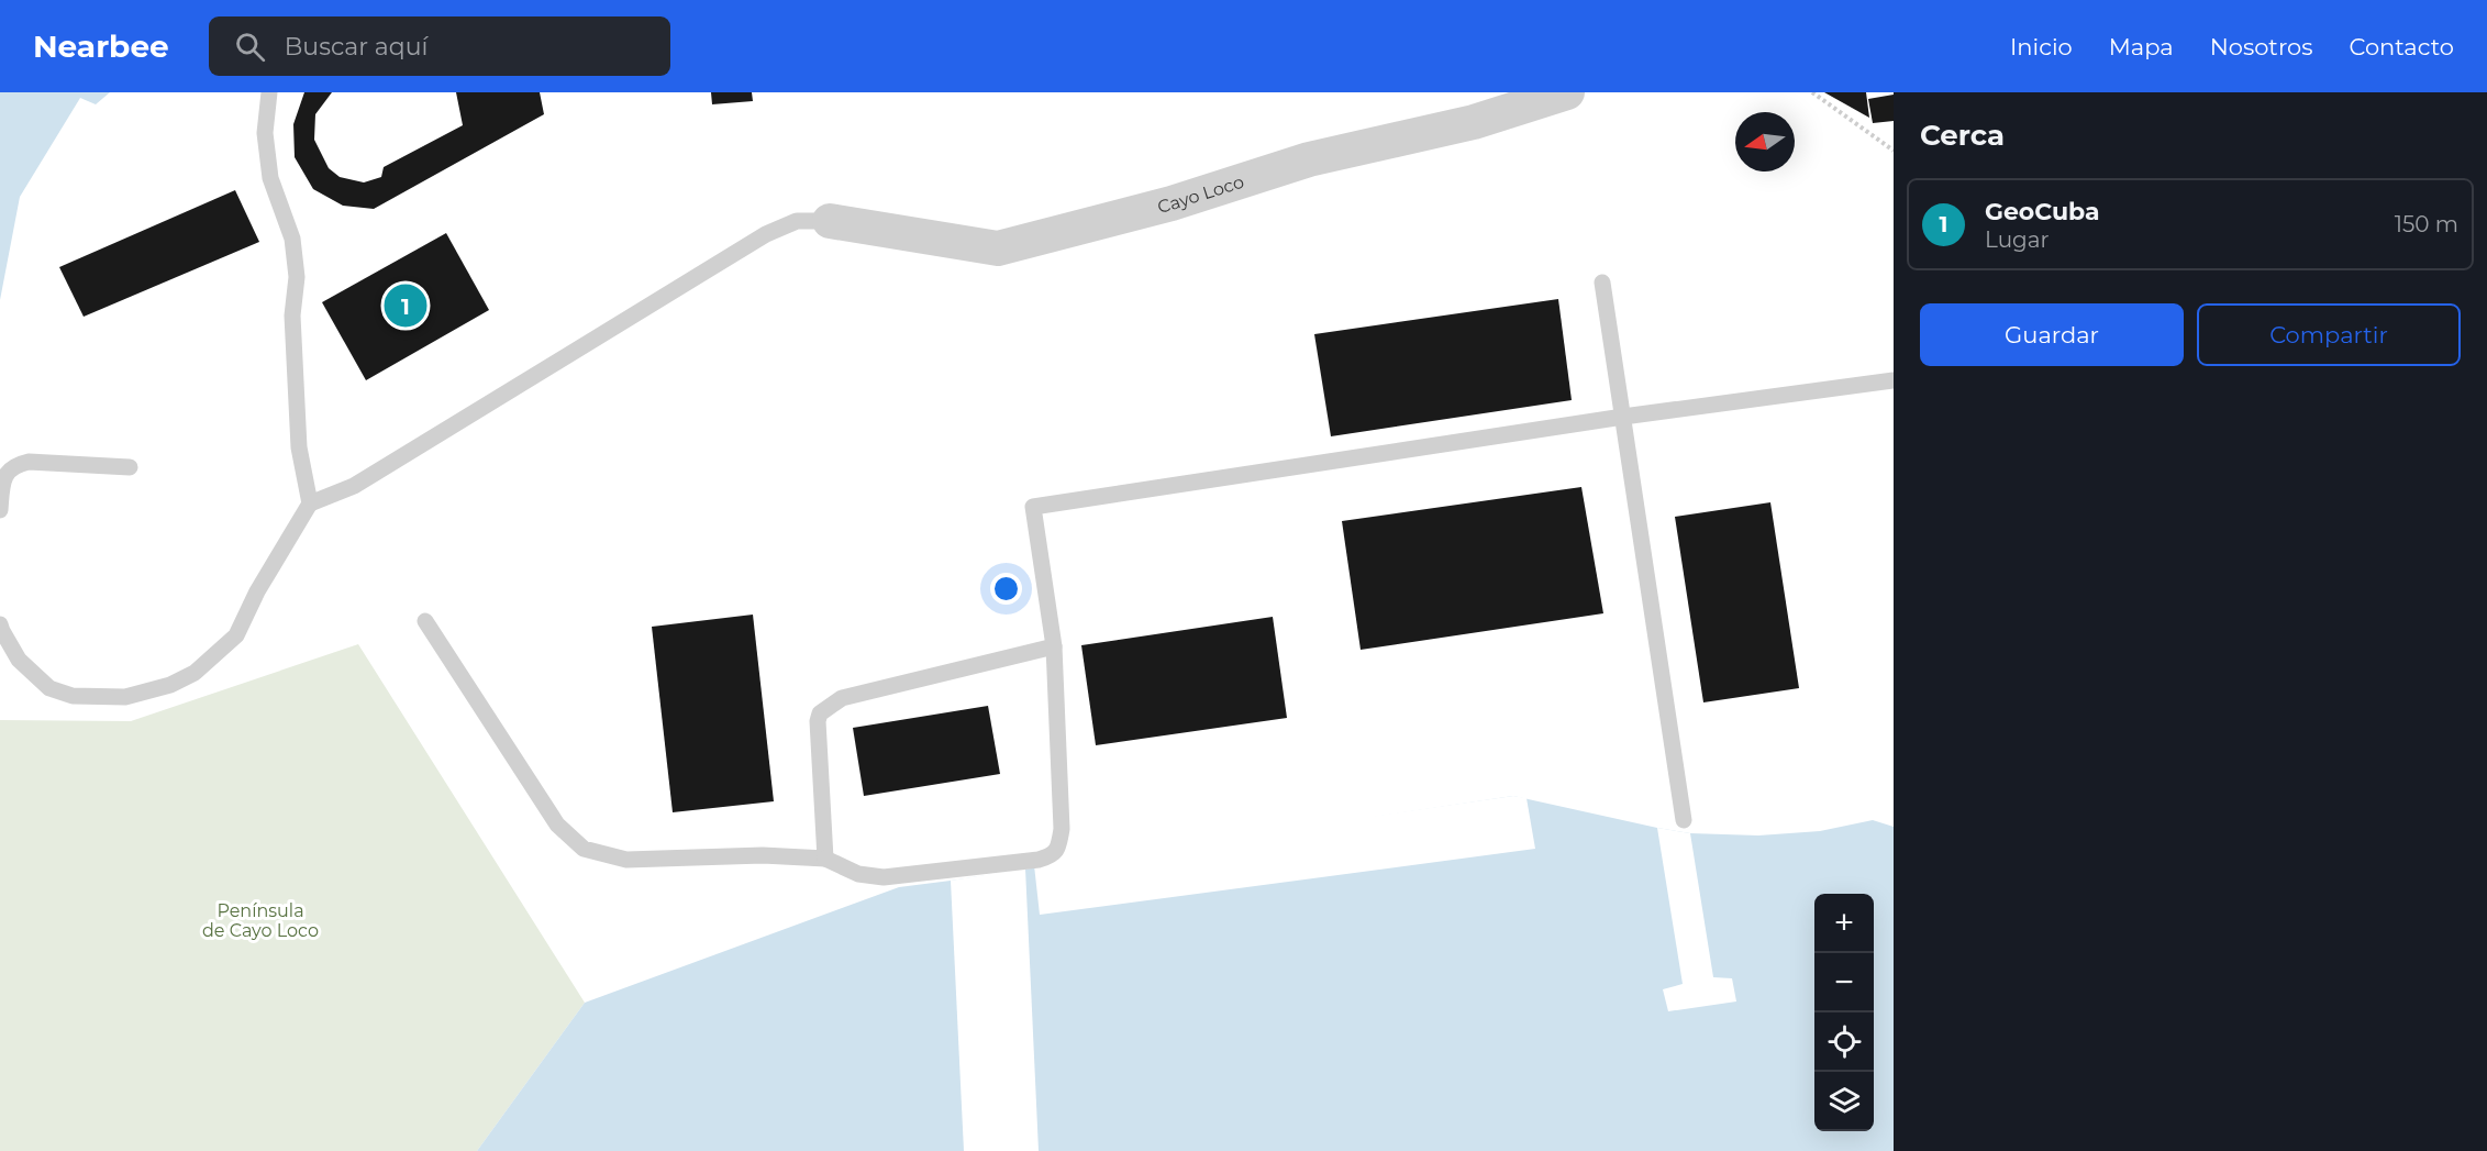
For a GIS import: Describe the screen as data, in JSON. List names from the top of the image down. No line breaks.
{"streets":{"street":["Cayo Loco"]},"parks":["Península de Cayo Loco"],"north":"left","page":{"header":"Nearbee","search":"Buscar aquí","nav":["Inicio","Mapa","Nosotros","Contacto"],"heading":"Cerca","list":[{"mark":"1","name":"GeoCuba","note":"Lugar","value":"150 m"}],"pins":"1","buttons":["Guardar","Compartir"],"map_buttons":["+","−"]}}
